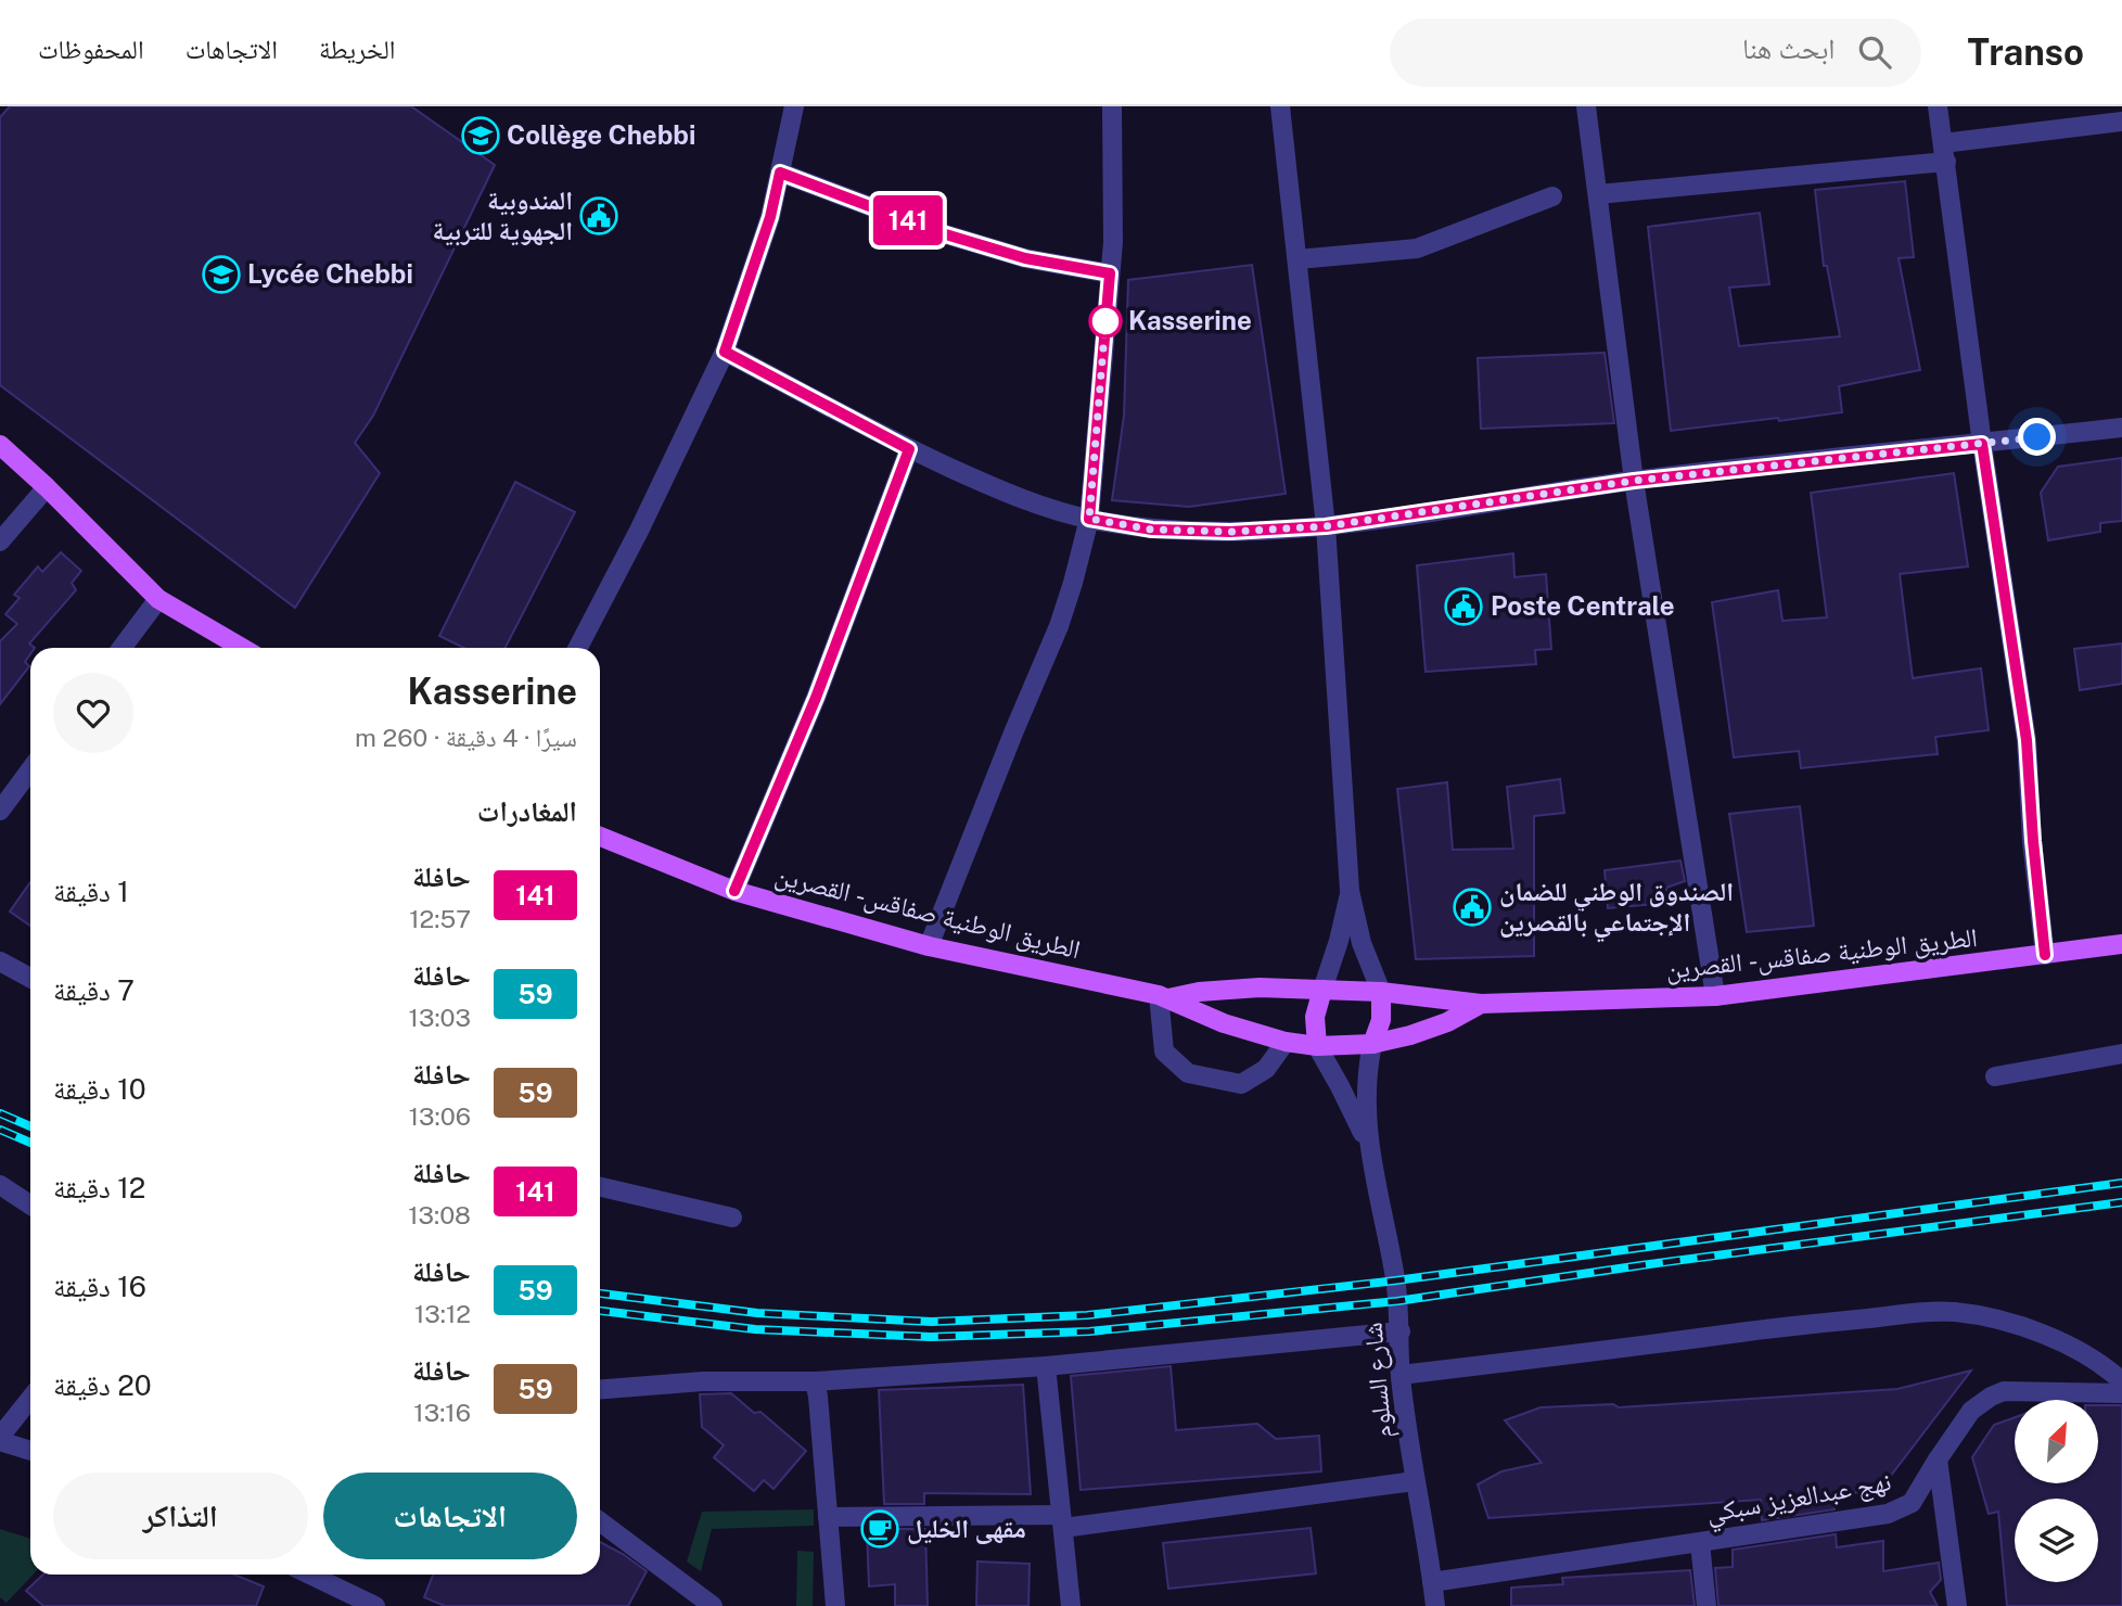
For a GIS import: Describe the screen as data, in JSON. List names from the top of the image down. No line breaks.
{"streets":{"main road":["الطريق الوطنية صفاقس - القصرين"],"street":["شارع السلوم","نهج عبدالعزيز سبكي"]},"crossings":[["الطريق الوطنية صفاقس - القصرين","شارع السلوم"],["شارع السلوم","نهج عبدالعزيز سبكي"]],"places":{"school or university":["Collège Chebbi","Lycée Chebbi"],"public building":["المندوبية الجهوية للتربية","Poste Centrale","الصندوق الوطني للضمان الإجتماعي بالقصرين"],"other":["Kasserine"],"cafe":["مقهى الخليل"]},"lines":["bus line 141"],"north":"top right","page":{"header":"Transo","search":"ابحث هنا","nav":["الخريطة","الاتجاهات","المحفوظات"],"on_map":"141","heading":[["Kasserine","سيرًا · 4 دقيقة · 260 m"],"المغادرات"],"list":[{"mark":"141","name":"حافلة","note":"12:57","value":"1 دقيقة"},{"mark":"59","name":"حافلة","note":"13:03","value":"7 دقيقة"},{"mark":"59","name":"حافلة","note":"13:06","value":"10 دقيقة"},{"mark":"141","name":"حافلة","note":"13:08","value":"12 دقيقة"},{"mark":"59","name":"حافلة","note":"13:12","value":"16 دقيقة"},{"mark":"59","name":"حافلة","note":"13:16","value":"20 دقيقة"}],"buttons":["الاتجاهات","التذاكر"]}}
